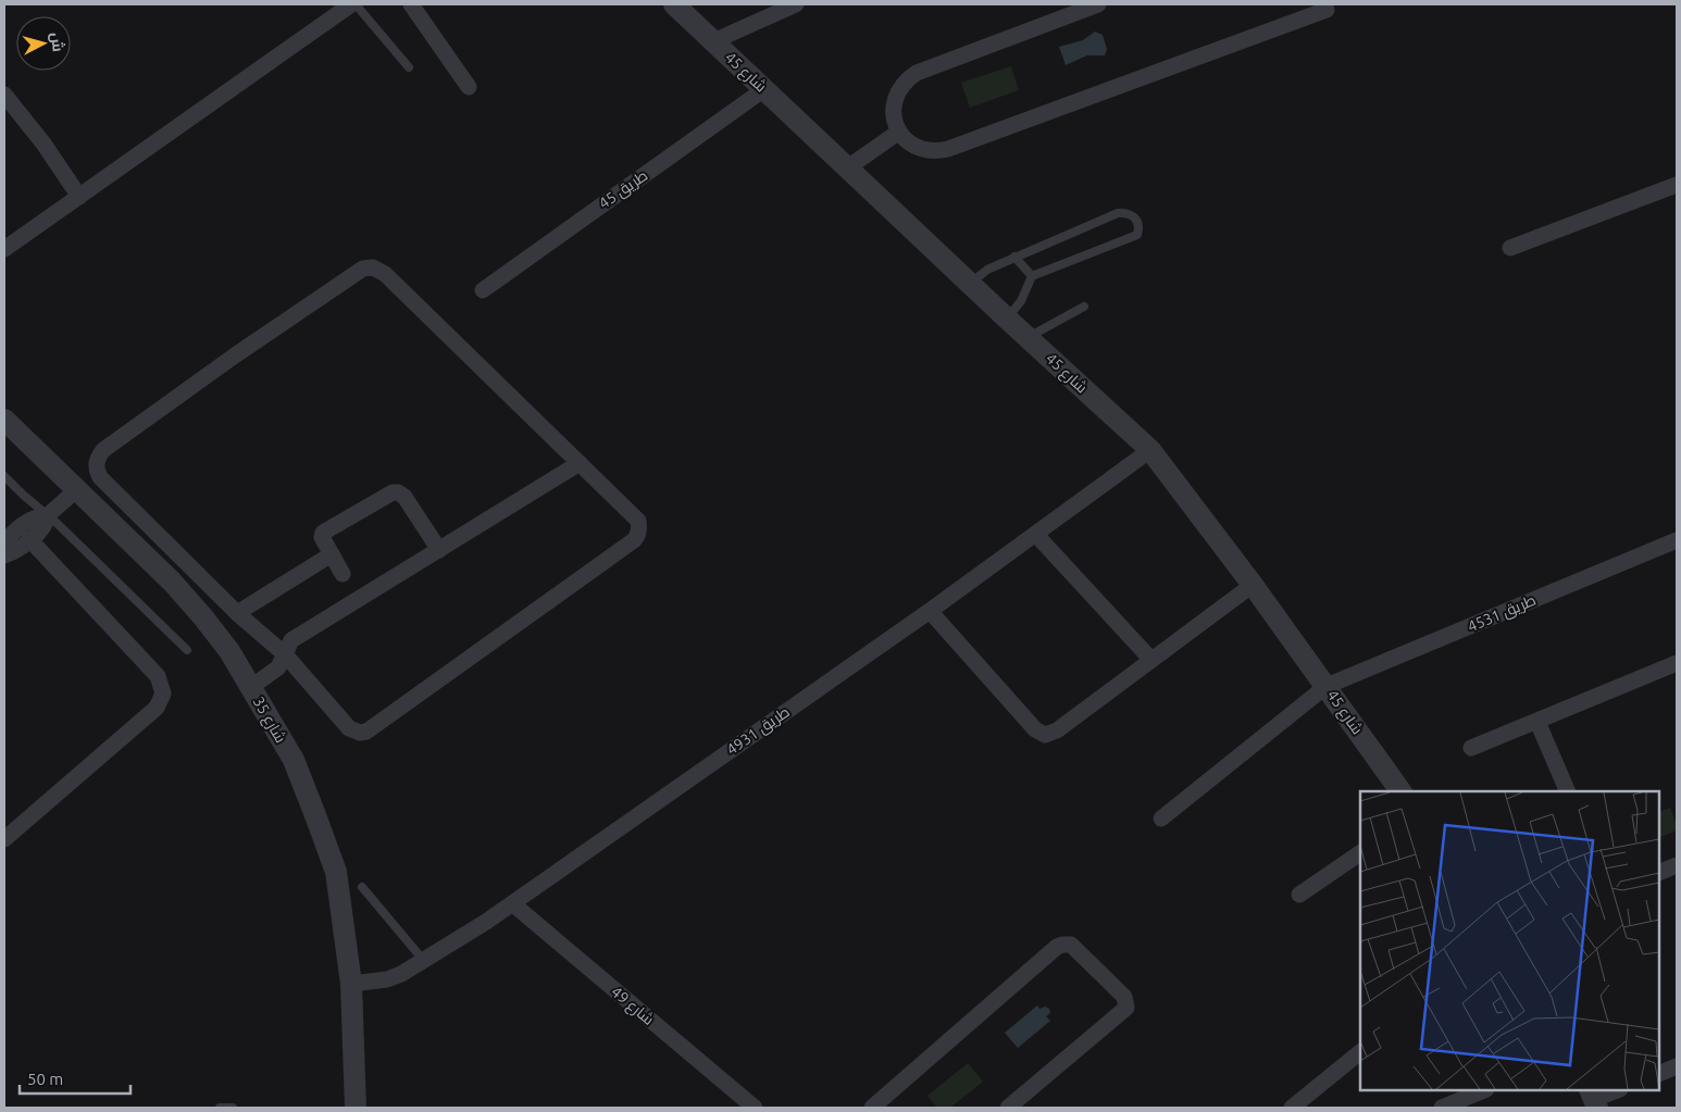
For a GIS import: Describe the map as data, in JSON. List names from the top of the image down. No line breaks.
{"streets":{"street":["شارع 45","طريق 45","طريق 4531","شارع 35","طريق 4931","شارع 49"]},"crossings":[["شارع 45","طريق 45"],["شارع 45","طريق 4531"],["شارع 45","طريق 4931"],["شارع 35","طريق 4931"],["طريق 4931","شارع 49"]],"scale_bar":"50 m","north":"right"}
